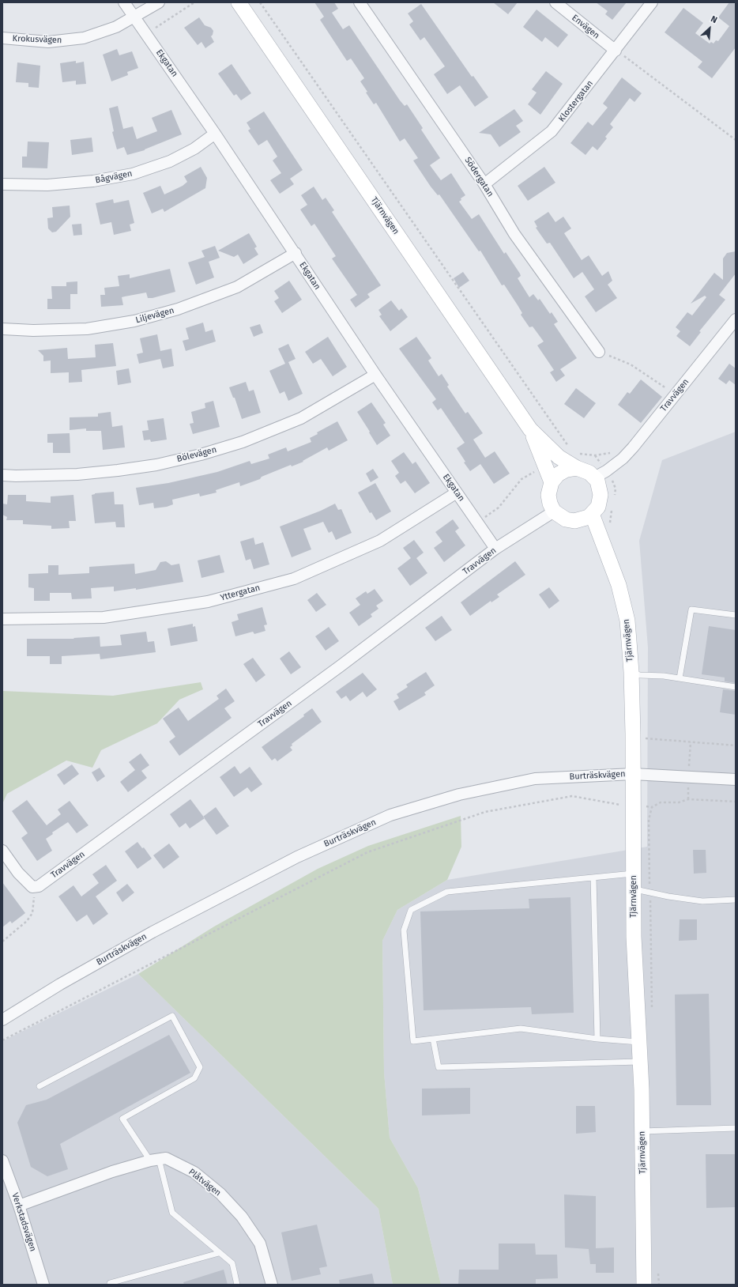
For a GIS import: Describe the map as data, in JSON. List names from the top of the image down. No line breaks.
{"streets":{"street":["Envägen","Krokusvägen","Ekgatan","Klostergatan","Bågvägen","Södergatan","Tjärnvägen","Liljevägen","Travvägen","Bölevägen","Yttergatan","Burträskvägen","Plåtvägen","Verkstadsvägen"]},"crossings":[["Envägen","Klostergatan"],["Krokusvägen","Ekgatan"],["Ekgatan","Bågvägen"],["Ekgatan","Liljevägen"],["Ekgatan","Travvägen"],["Ekgatan","Bölevägen"],["Ekgatan","Yttergatan"],["Klostergatan","Södergatan"],["Tjärnvägen","Travvägen"],["Tjärnvägen","Burträskvägen"],["Plåtvägen","Verkstadsvägen"]],"north":"top right"}
